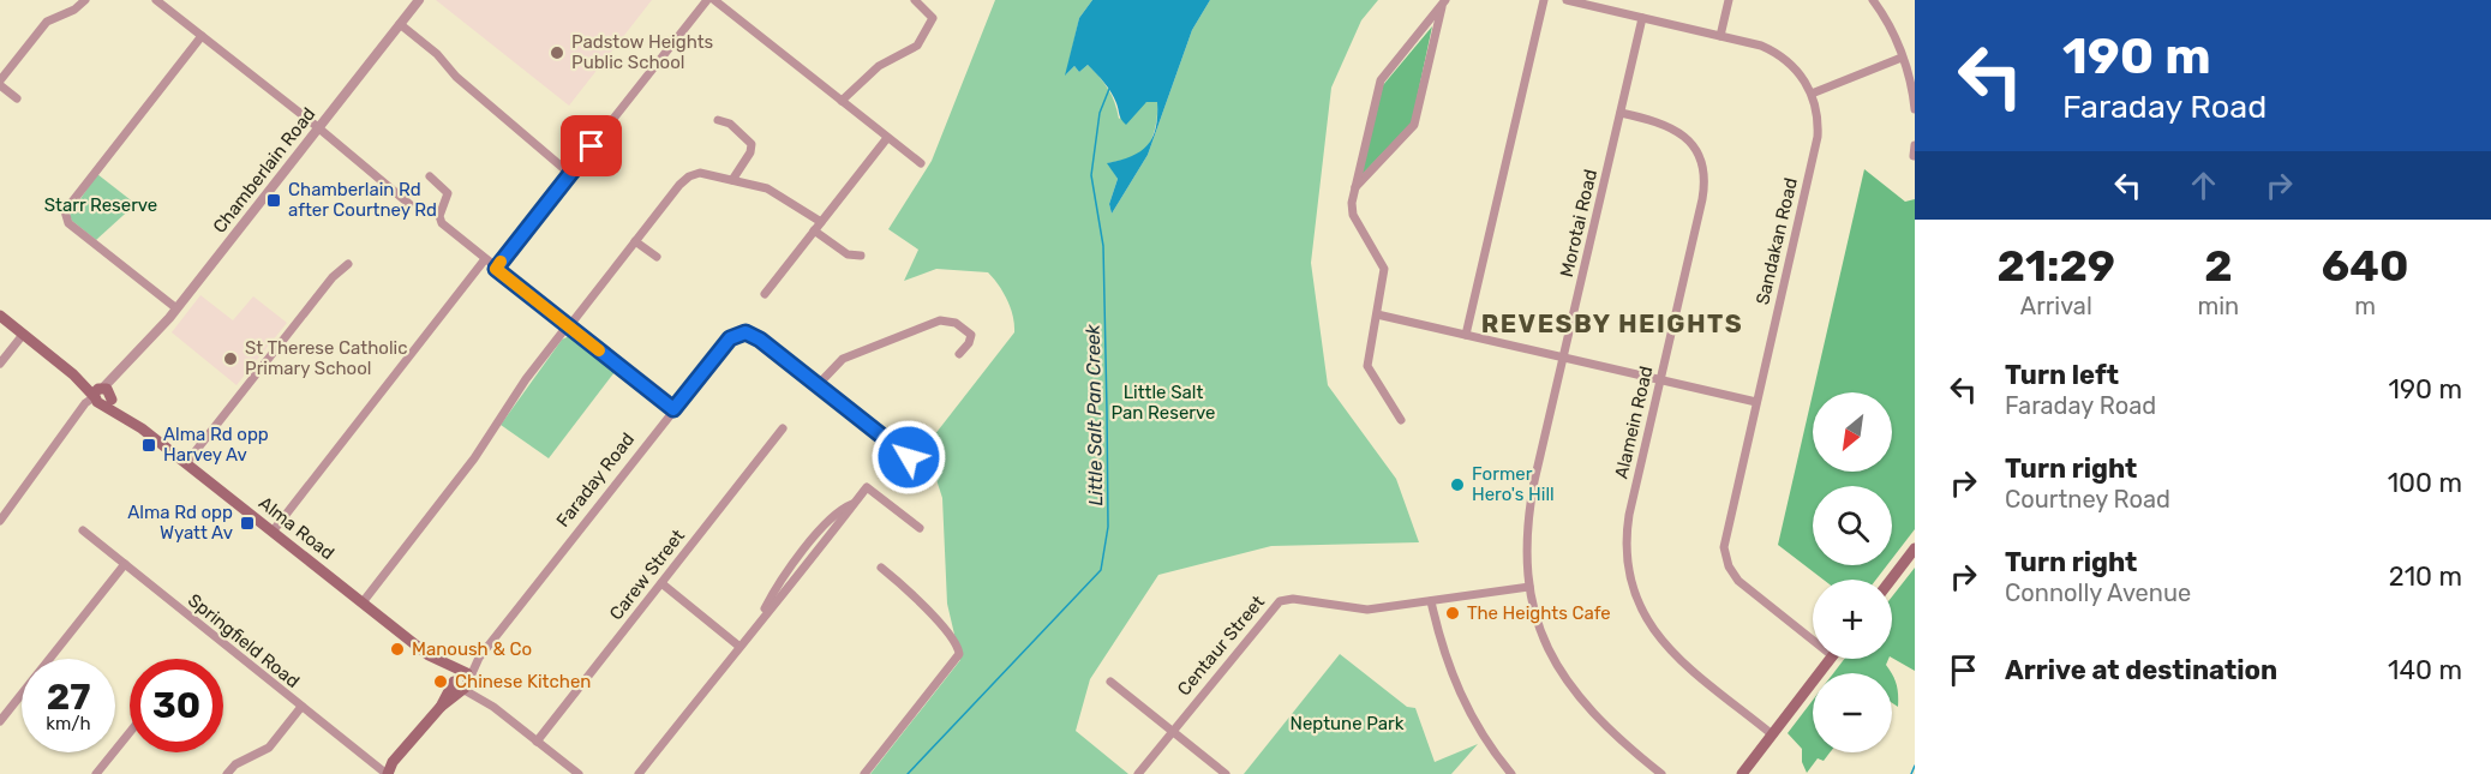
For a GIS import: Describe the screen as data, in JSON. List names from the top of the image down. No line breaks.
{"streets":{"main road":["Faraday Road","Alma Road"],"street":["Chamberlain Road","Morotai Road","Sandakan Road","Alamein Road","Carew Street","Springfield Road","Centaur Street"]},"crossings":[["Chamberlain Road","Alma Road"],["Morotai Road","Sandakan Road"],["Morotai Road","Alamein Road"],["Morotai Road","Centaur Street"],["Faraday Road","Alma Road"],["Faraday Road","Springfield Road"],["Alma Road","Carew Street"]],"districts":["REVESBY HEIGHTS"],"water":["Little Salt Pan Creek"],"parks":["Starr Reserve","Little Salt Pan Reserve","Neptune Park"],"places":{"other":["Padstow Heights Public School","St Therese Catholic Primary School","Former Hero's Hill","The Heights Cafe","Manoush & Co","Chinese Kitchen"],"transit":["Chamberlain Rd after Courtney Rd","Alma Rd opp Harvey Av","Alma Rd opp Wyatt Av"]},"north":"bottom left","page":{"turn":["190 m","Faraday Road"],"eta":["21:29","Arrival","2","min","640","m"],"list":[{"name":"Turn left","note":"Faraday Road","value":"190 m"},{"name":"Turn right","note":"Courtney Road","value":"100 m"},{"name":"Turn right","note":"Connolly Avenue","value":"210 m"},{"name":"Arrive at destination","value":"140 m"}],"map_buttons":["+","−"],"speed":"27 km/h","limit":"30"}}
